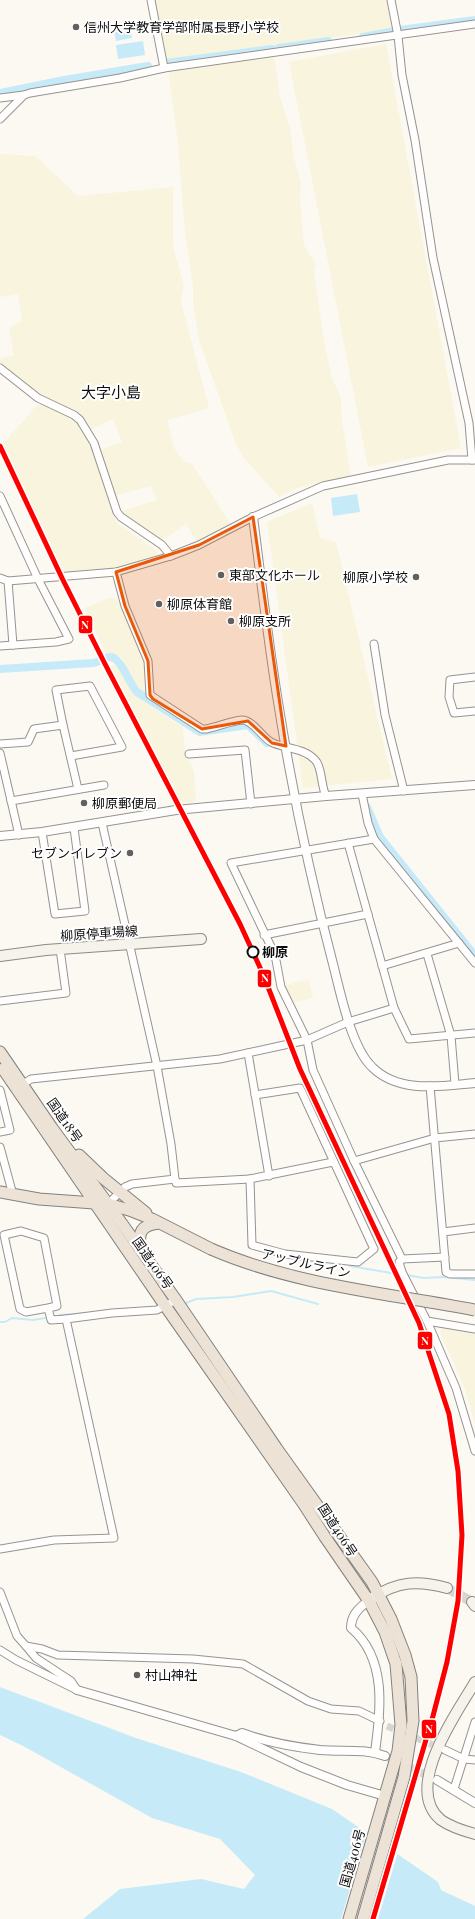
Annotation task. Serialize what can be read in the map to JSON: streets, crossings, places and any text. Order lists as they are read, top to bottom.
{
  "streets": {
    "highway": ["国道18号", "国道406号", "アップルライン"],
    "main road": ["柳原停車場線"]
  },
  "crossings": [
    ["国道18号", "国道406号"],
    ["国道18号", "アップルライン"],
    ["国道406号", "アップルライン"]
  ],
  "districts": ["大字小島"],
  "places": [
    "信州大学教育学部附属長野小学校",
    "東部文化ホール",
    "柳原小学校",
    "柳原体育館",
    "柳原支所",
    "柳原郵便局",
    "セブンイレブン",
    "柳原",
    "村山神社"
  ],
  "lines": ["transit line N"]
}
